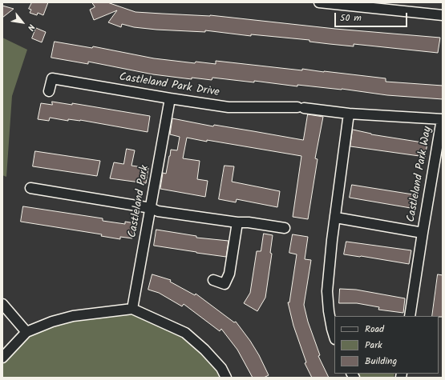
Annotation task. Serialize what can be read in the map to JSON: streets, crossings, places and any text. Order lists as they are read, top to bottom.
{
  "streets": {
    "street": ["Castleland Park Drive", "Castleland Park Way", "Castleland Park"]
  },
  "crossings": [
    ["Castleland Park Drive", "Castleland Park Way"],
    ["Castleland Park Drive", "Castleland Park"]
  ],
  "legend": ["Road", "Park", "Building"],
  "scale_bar": "50 m",
  "north": "bottom right"
}
